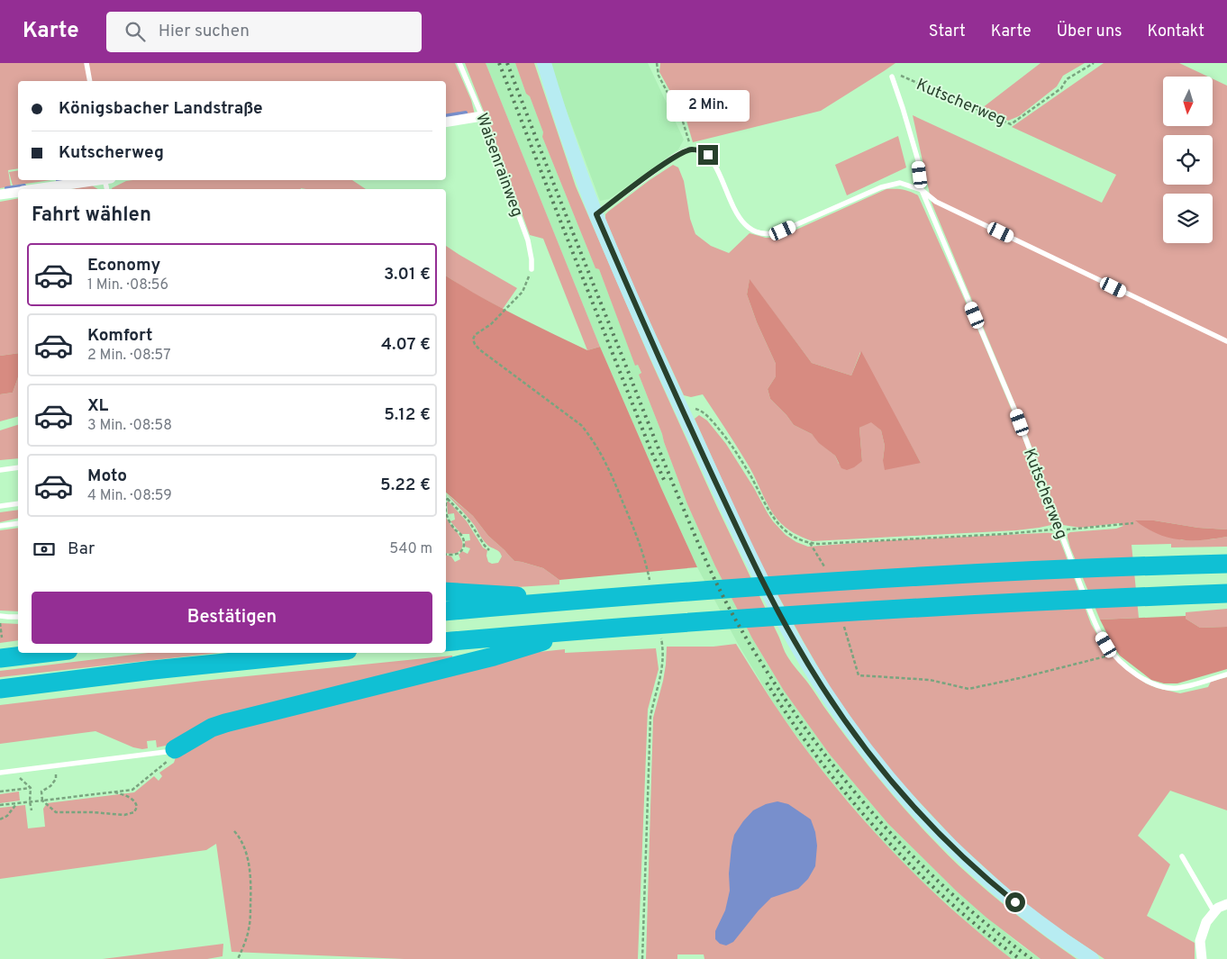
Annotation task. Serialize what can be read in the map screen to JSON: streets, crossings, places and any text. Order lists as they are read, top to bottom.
{
  "streets": {
    "lane": ["Kutscherweg", "Waisenrainweg"]
  },
  "north": "bottom",
  "page": {
    "header": "Karte",
    "search": "Hier suchen",
    "nav": [
      "Start",
      "Karte",
      "Über uns",
      "Kontakt"
    ],
    "banner": ["Königsbacher Landstraße", "Kutscherweg"],
    "bubble": "2 Min.",
    "heading": "Fahrt wählen",
    "list": [
      {
        "name": "Economy",
        "note": "1 Min. · 08:56",
        "value": "3.01 €"
      },
      {
        "name": "Komfort",
        "note": "2 Min. · 08:57",
        "value": "4.07 €"
      },
      {
        "name": "XL",
        "note": "3 Min. · 08:58",
        "value": "5.12 €"
      },
      {
        "name": "Moto",
        "note": "4 Min. · 08:59",
        "value": "5.22 €"
      }
    ],
    "pay": ["Bar", "540 m"],
    "buttons": "Bestätigen"
  }
}
